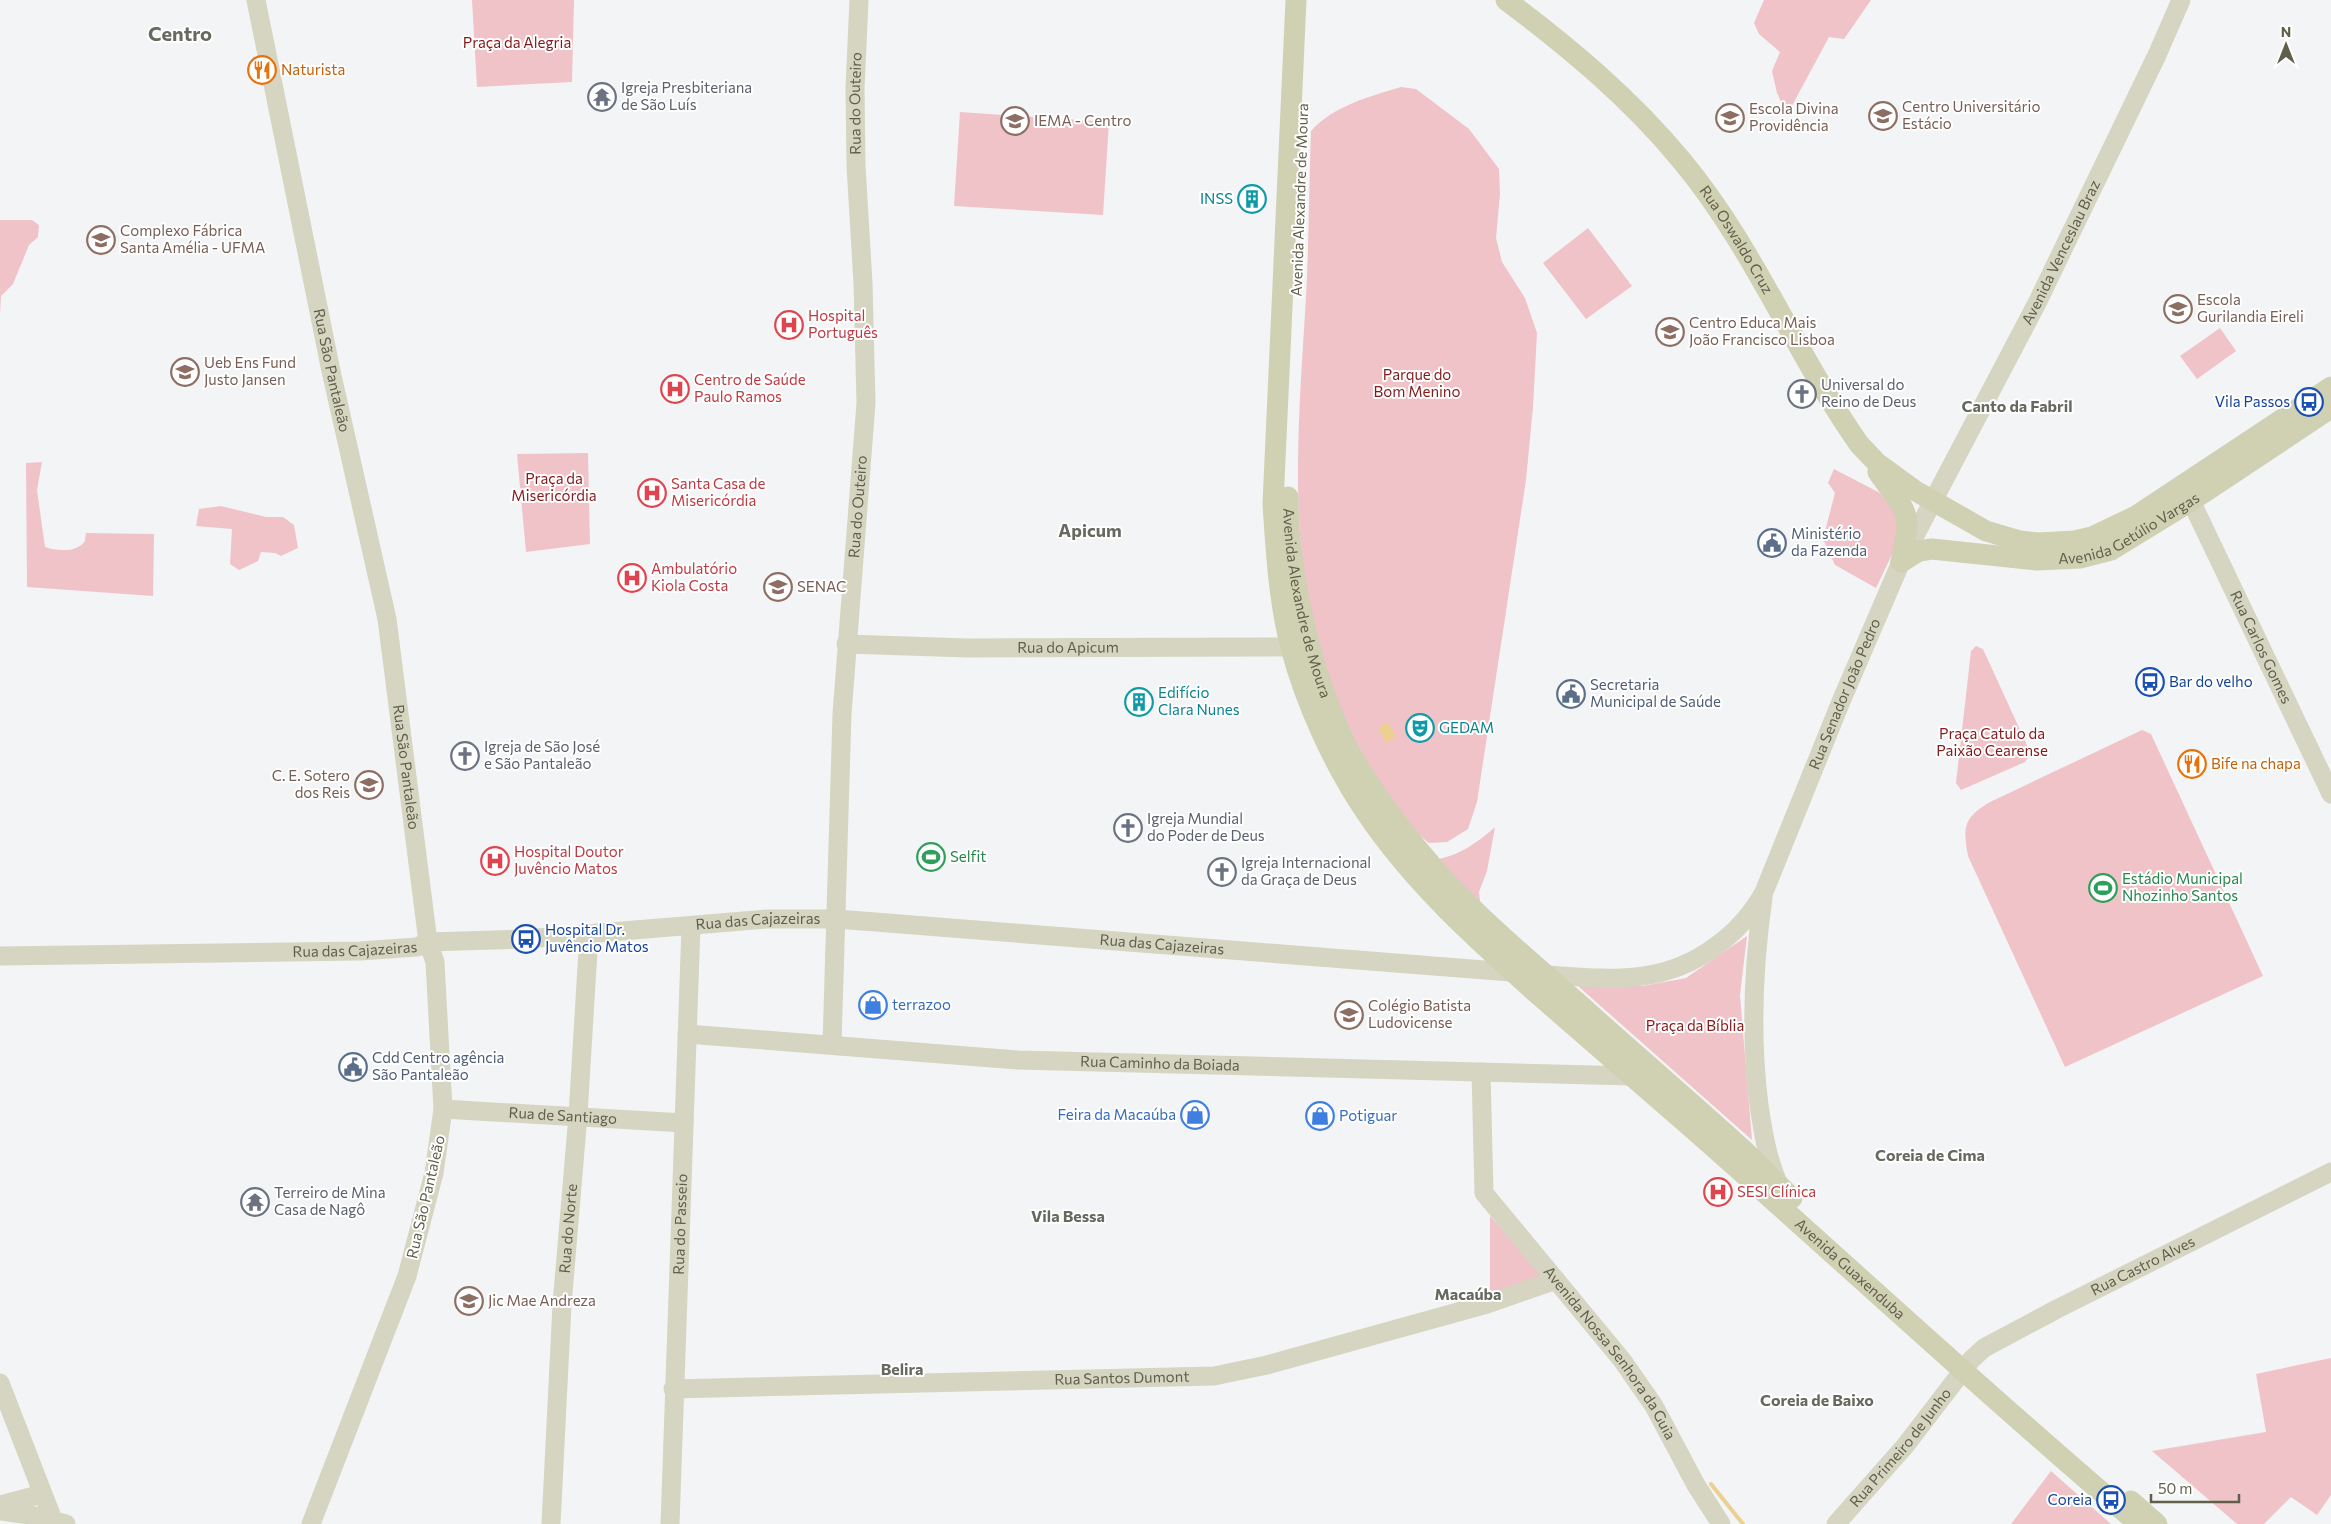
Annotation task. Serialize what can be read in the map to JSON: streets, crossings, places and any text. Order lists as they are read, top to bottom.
{
  "streets": {
    "main road": [
      "Avenida Alexandre de Moura",
      "Rua Oswaldo Cruz",
      "Avenida Getúlio Vargas",
      "Avenida Guaxenduba"
    ],
    "street": [
      "Rua do Outeiro",
      "Avenida Venceslau Braz",
      "Rua São Pantaleão",
      "Rua Carlos Gomes",
      "Rua do Apicum",
      "Rua Senador João Pedro",
      "Rua das Cajazeiras",
      "Rua Caminho da Boiada",
      "Rua de Santiago",
      "Rua do Passeio",
      "Rua do Norte",
      "Rua Castro Alves",
      "Avenida Nossa Senhora da Guia",
      "Rua Santos Dumont",
      "Rua Primeiro de Junho"
    ]
  },
  "crossings": [
    ["Rua do Outeiro", "Rua do Apicum"],
    ["Rua do Outeiro", "Rua das Cajazeiras"],
    ["Rua do Outeiro", "Rua Caminho da Boiada"],
    ["Avenida Alexandre de Moura", "Rua do Apicum"],
    ["Avenida Alexandre de Moura", "Rua Senador João Pedro"],
    ["Avenida Alexandre de Moura", "Rua das Cajazeiras"],
    ["Avenida Alexandre de Moura", "Avenida Guaxenduba"],
    ["Rua Oswaldo Cruz", "Avenida Venceslau Braz"],
    ["Rua Oswaldo Cruz", "Avenida Getúlio Vargas"],
    ["Rua Oswaldo Cruz", "Rua Senador João Pedro"],
    ["Avenida Venceslau Braz", "Avenida Getúlio Vargas"],
    ["Avenida Venceslau Braz", "Rua Senador João Pedro"],
    ["Rua São Pantaleão", "Rua das Cajazeiras"],
    ["Rua São Pantaleão", "Rua de Santiago"],
    ["Avenida Getúlio Vargas", "Rua Carlos Gomes"],
    ["Avenida Getúlio Vargas", "Rua Senador João Pedro"],
    ["Rua Senador João Pedro", "Rua das Cajazeiras"],
    ["Rua Senador João Pedro", "Avenida Guaxenduba"],
    ["Rua das Cajazeiras", "Rua do Passeio"],
    ["Rua das Cajazeiras", "Rua do Norte"],
    ["Rua das Cajazeiras", "Avenida Guaxenduba"],
    ["Rua Caminho da Boiada", "Rua do Passeio"],
    ["Rua Caminho da Boiada", "Avenida Guaxenduba"],
    ["Rua Caminho da Boiada", "Avenida Nossa Senhora da Guia"],
    ["Rua de Santiago", "Rua do Passeio"],
    ["Rua de Santiago", "Rua do Norte"],
    ["Rua do Passeio", "Rua Santos Dumont"],
    ["Rua Castro Alves", "Avenida Guaxenduba"],
    ["Rua Castro Alves", "Rua Primeiro de Junho"],
    ["Avenida Guaxenduba", "Rua Primeiro de Junho"],
    ["Avenida Nossa Senhora da Guia", "Rua Santos Dumont"]
  ],
  "districts": [
    "Centro",
    "Canto da Fabril",
    "Apicum",
    "Coreia de Cima",
    "Vila Bessa",
    "Macaúba",
    "Belira",
    "Coreia de Baixo"
  ],
  "parks": [
    "Praça da Alegria",
    "Parque do Bom Menino",
    "Praça da Misericórdia",
    "Praça Catulo da Paixão Cearense",
    "Praça da Bíblia"
  ],
  "places": {
    "restaurant": ["Naturista", "Bife na chapa"],
    "temple": ["Igreja Presbiteriana de São Luís", "Terreiro de Mina Casa de Nagô"],
    "school or university": [
      "Centro Universitário Estácio",
      "Escola Divina Providência",
      "IEMA - Centro",
      "Complexo Fábrica Santa Amélia - UFMA",
      "Escola Gurilandia Eireli",
      "Centro Educa Mais João Francisco Lisboa",
      "Ueb Ens Fund Justo Jansen",
      "SENAC",
      "C. E. Sotero dos Reis",
      "Colégio Batista Ludovicense",
      "Jic Mae Andreza"
    ],
    "building": ["INSS", "Edifício Clara Nunes"],
    "hospital": [
      "Hospital Português",
      "Centro de Saúde Paulo Ramos",
      "Santa Casa de Misericórdia",
      "Ambulatório Kiola Costa",
      "Hospital Doutor Juvêncio Matos",
      "SESI Clínica"
    ],
    "church": [
      "Universal do Reino de Deus",
      "Igreja de São José e São Pantaleão",
      "Igreja Mundial do Poder de Deus",
      "Igreja Internacional da Graça de Deus"
    ],
    "bus stop": [
      "Vila Passos",
      "Bar do velho",
      "Hospital Dr. Juvêncio Matos",
      "Coreia"
    ],
    "public building": ["Ministério da Fazenda", "Secretaria Municipal de Saúde", "Cdd Centro agência São Pantaleão"],
    "theatre": ["GEDAM"],
    "sports": ["Selfit", "Estádio Municipal Nhozinho Santos"],
    "shop": ["terrazoo", "Feira da Macaúba", "Potiguar"]
  },
  "scale_bar": "50 m",
  "north": "top"
}
